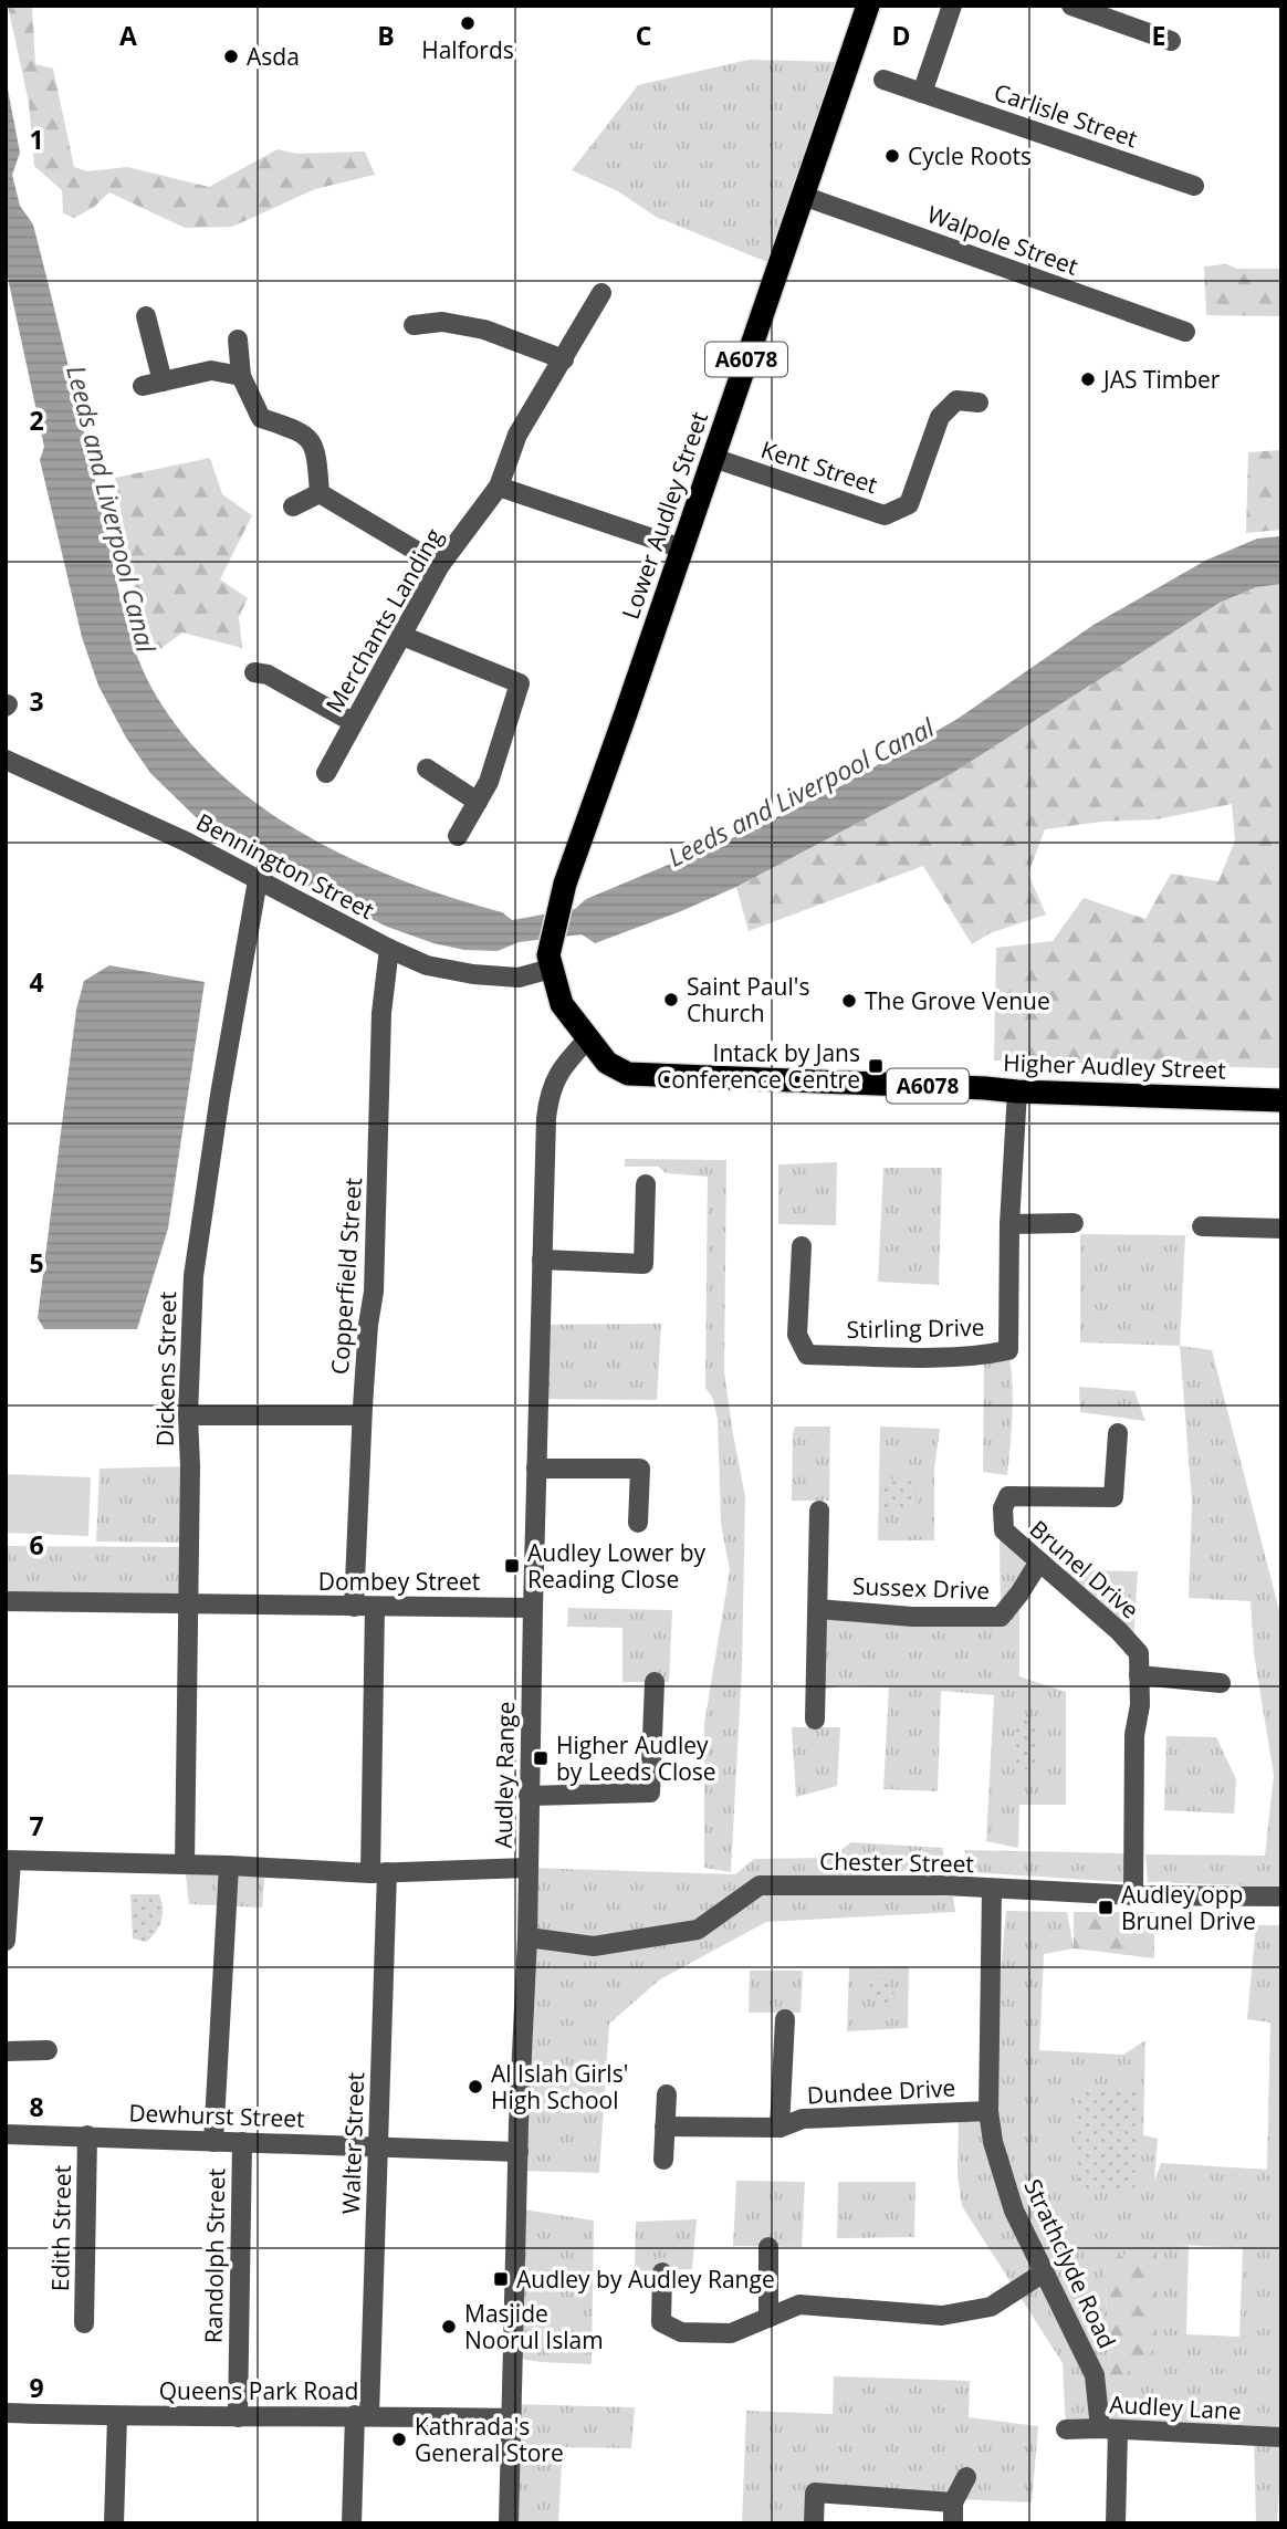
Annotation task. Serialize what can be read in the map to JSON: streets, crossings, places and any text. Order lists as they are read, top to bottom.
{
  "streets": {
    "highway": ["A6078", "Lower Audley Street", "Higher Audley Street"],
    "street": [
      "Carlisle Street",
      "Walpole Street",
      "Kent Street",
      "Merchants Landing",
      "Bennington Street",
      "Copperfield Street",
      "Stirling Drive",
      "Dickens Street",
      "Brunel Drive",
      "Dombey Street",
      "Sussex Drive",
      "Audley Range",
      "Chester Street",
      "Dundee Drive",
      "Dewhurst Street",
      "Walter Street",
      "Edith Street",
      "Randolph Street",
      "Strathclyde Road",
      "Queens Park Road",
      "Audley Lane"
    ]
  },
  "crossings": [
    ["Walpole Street", "Lower Audley Street"],
    ["A6078", "Lower Audley Street"],
    ["A6078", "Bennington Street"],
    ["A6078", "Higher Audley Street"],
    ["A6078", "Audley Range"],
    ["Kent Street", "Lower Audley Street"],
    ["Lower Audley Street", "Bennington Street"],
    ["Bennington Street", "Copperfield Street"],
    ["Bennington Street", "Dickens Street"],
    ["Higher Audley Street", "Stirling Drive"],
    ["Higher Audley Street", "Audley Range"],
    ["Copperfield Street", "Dombey Street"],
    ["Dickens Street", "Dombey Street"],
    ["Brunel Drive", "Sussex Drive"],
    ["Brunel Drive", "Chester Street"],
    ["Dombey Street", "Audley Range"],
    ["Dombey Street", "Walter Street"],
    ["Audley Range", "Chester Street"],
    ["Audley Range", "Dewhurst Street"],
    ["Audley Range", "Queens Park Road"],
    ["Chester Street", "Strathclyde Road"],
    ["Dundee Drive", "Strathclyde Road"],
    ["Dewhurst Street", "Walter Street"],
    ["Dewhurst Street", "Edith Street"],
    ["Dewhurst Street", "Randolph Street"],
    ["Walter Street", "Queens Park Road"],
    ["Randolph Street", "Queens Park Road"],
    ["Strathclyde Road", "Audley Lane"]
  ],
  "water": ["Leeds and Liverpool Canal"],
  "places": {
    "other": [
      "Halfords",
      "Asda",
      "Cycle Roots",
      "JAS Timber",
      "Saint Paul's Church",
      "The Grove Venue",
      "Al Islah Girls' High School",
      "Masjide Noorul Islam",
      "Kathrada's General Store"
    ],
    "transit": [
      "Intack by Jans Conference Centre",
      "Audley Lower by Reading Close",
      "Higher Audley by Leeds Close",
      "Audley opp Brunel Drive",
      "Audley by Audley Range"
    ]
  },
  "grid": {
    "columns": [
      "A",
      "B",
      "C",
      "D",
      "E"
    ],
    "rows": [
      "1",
      "2",
      "3",
      "4",
      "5",
      "6",
      "7",
      "8",
      "9"
    ]
  }
}
